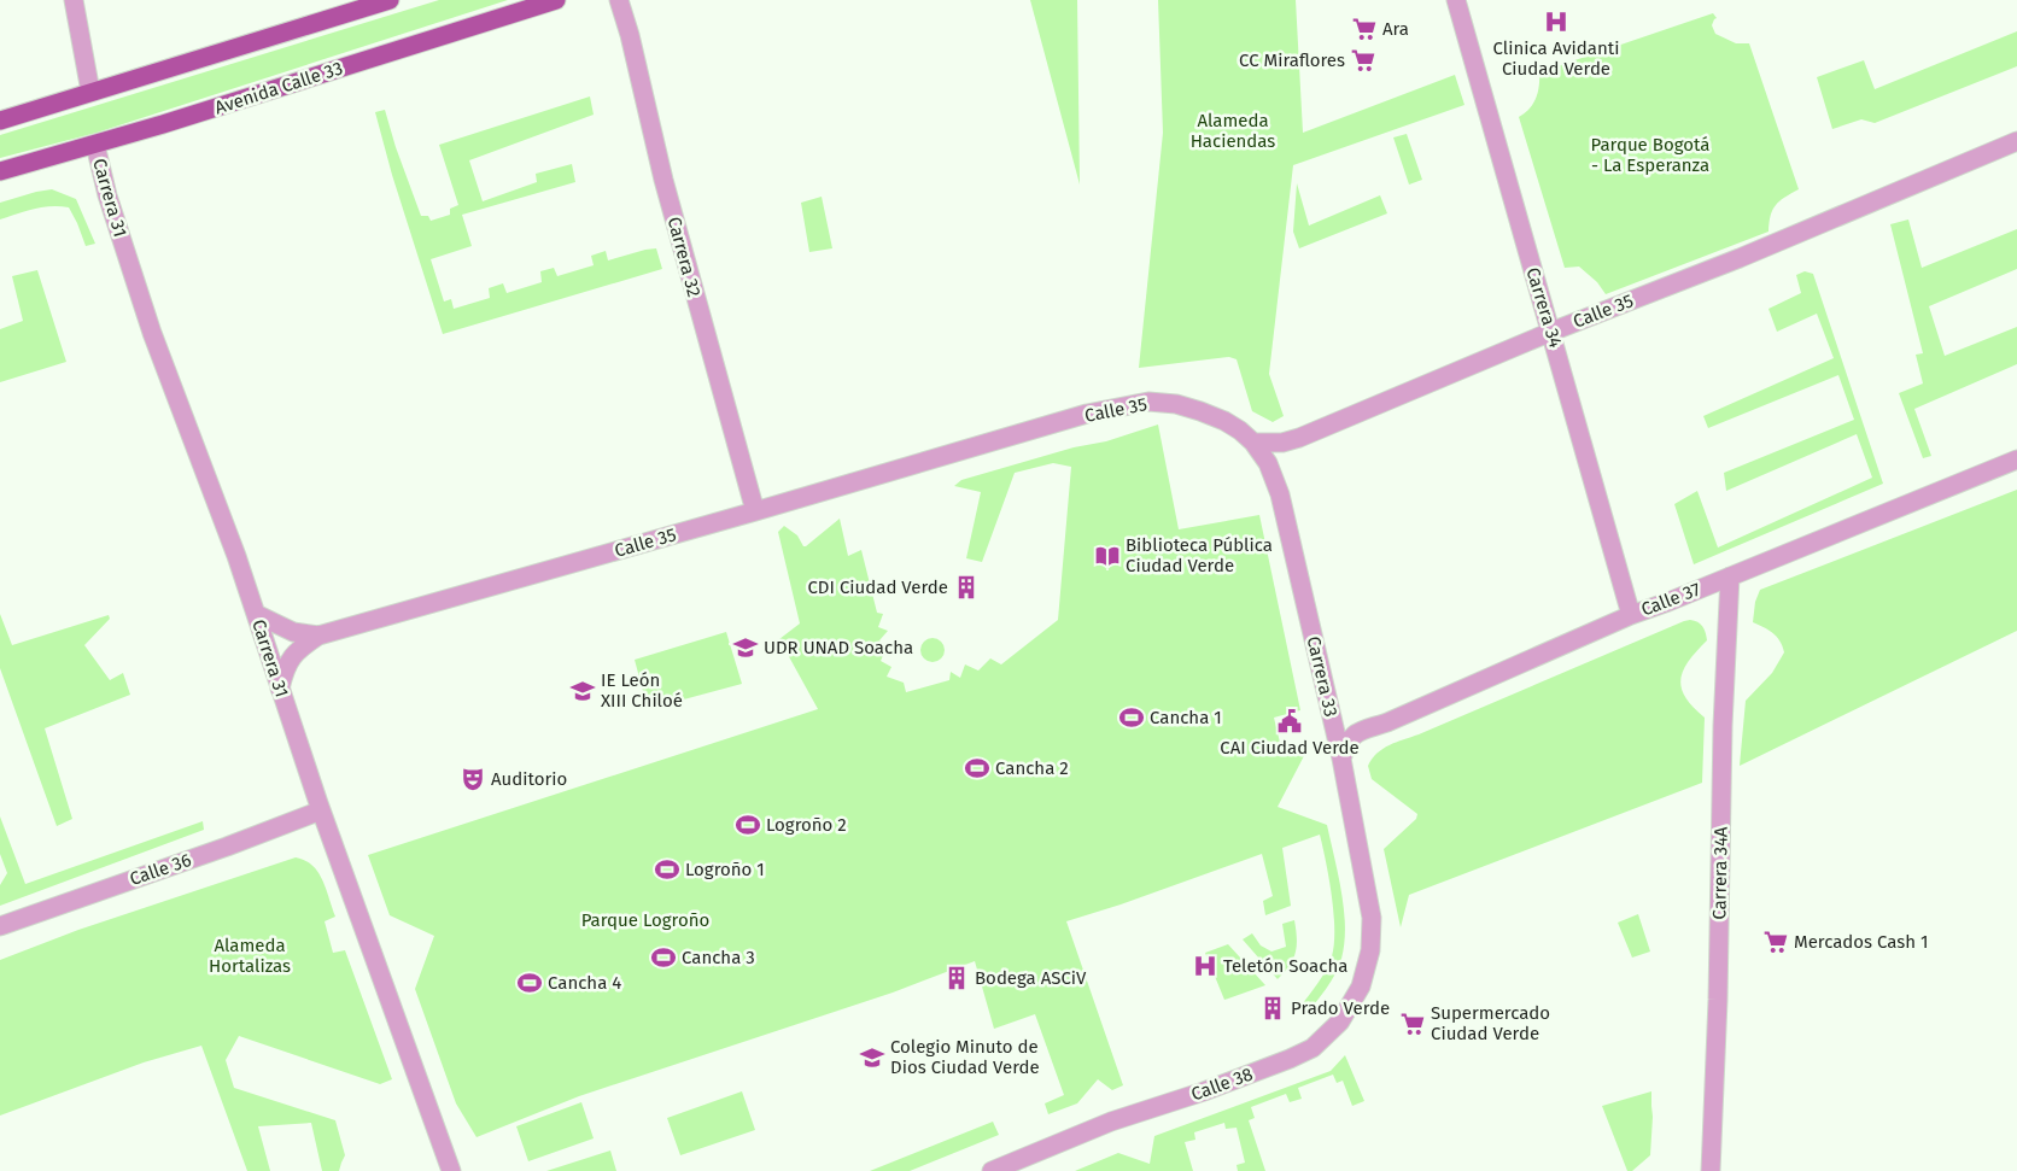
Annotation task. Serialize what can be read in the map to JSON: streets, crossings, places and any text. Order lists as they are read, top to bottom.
{
  "streets": {
    "main road": ["Avenida Calle 33"],
    "street": [
      "Carrera 31",
      "Carrera 32",
      "Carrera 34",
      "Calle 35",
      "Calle 37",
      "Carrera 33",
      "Calle 36",
      "Carrera 34A",
      "Calle 38"
    ]
  },
  "crossings": [
    ["Avenida Calle 33", "Carrera 31"],
    ["Carrera 31", "Calle 35"],
    ["Carrera 31", "Calle 36"],
    ["Carrera 32", "Calle 35"],
    ["Carrera 34", "Calle 35"],
    ["Carrera 34", "Calle 37"],
    ["Calle 35", "Carrera 33"],
    ["Calle 37", "Carrera 33"],
    ["Calle 37", "Carrera 34A"],
    ["Carrera 33", "Calle 38"]
  ],
  "parks": [
    "Alameda Haciendas",
    "Parque Bogotá - La Esperanza",
    "Parque Logroño",
    "Alameda Hortalizas"
  ],
  "places": {
    "hospital": ["Clinica Avidanti Ciudad Verde", "Teletón Soacha"],
    "supermarket": [
      "Ara",
      "CC Miraflores",
      "Mercados Cash 1",
      "Supermercado Ciudad Verde"
    ],
    "library": ["Biblioteca Pública Ciudad Verde"],
    "building": ["CDI Ciudad Verde", "Bodega ASCiV", "Prado Verde"],
    "school or university": ["UDR UNAD Soacha", "IE León XIII Chiloé", "Colegio Minuto de Dios Ciudad Verde"],
    "sports": [
      "Cancha 1",
      "Cancha 2",
      "Logroño 2",
      "Logroño 1",
      "Cancha 3",
      "Cancha 4"
    ],
    "public building": ["CAI Ciudad Verde"],
    "theatre": ["Auditorio"]
  }
}
